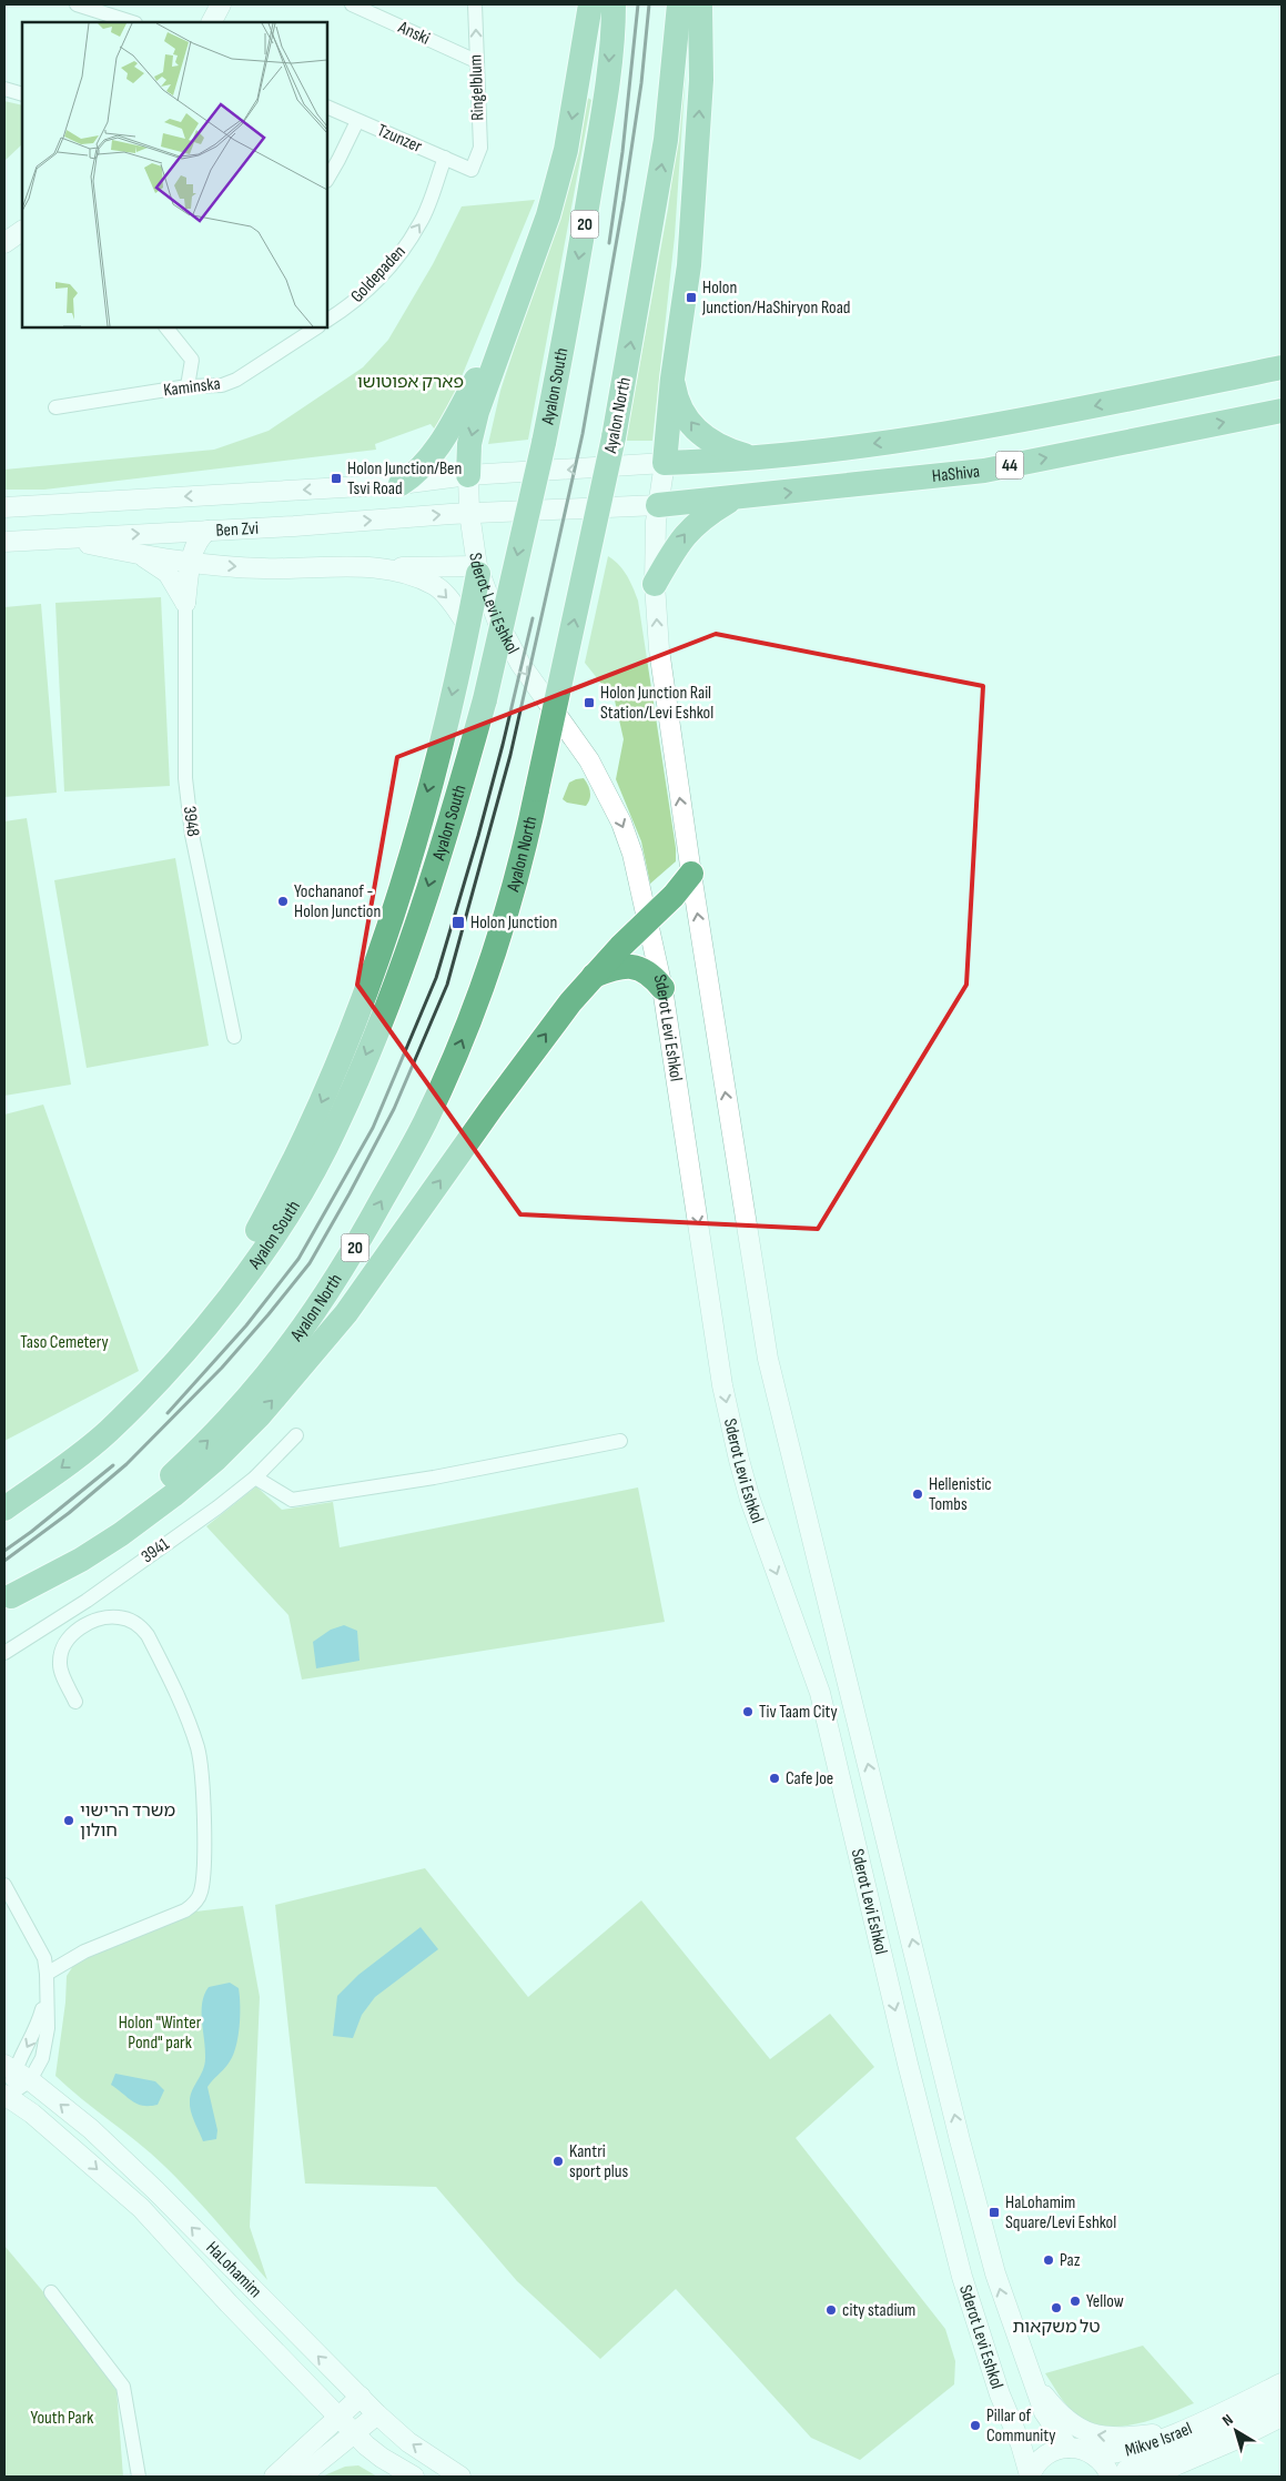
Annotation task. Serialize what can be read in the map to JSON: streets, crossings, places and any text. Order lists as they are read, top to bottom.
{
  "streets": {
    "highway": [
      "20",
      "Ayalon South",
      "Ayalon North",
      "44",
      "HaShiva"
    ],
    "main road": [
      "Ben Zvi",
      "Sderot Levi Eshkol",
      "HaLohamim",
      "Mikve Israel"
    ],
    "street": [
      "Anski",
      "Ringelblum",
      "Tzunzer",
      "Goldepaden",
      "Kaminska",
      "3948",
      "3941"
    ]
  },
  "crossings": [
    ["Anski", "Ringelblum"],
    ["Ringelblum", "Tzunzer"],
    ["Tzunzer", "Goldepaden"],
    ["44", "HaShiva"],
    ["44", "Ben Zvi"],
    ["44", "Sderot Levi Eshkol"],
    ["HaShiva", "Sderot Levi Eshkol"],
    ["Ben Zvi", "Sderot Levi Eshkol"],
    ["Sderot Levi Eshkol", "Mikve Israel"]
  ],
  "one_way": ["Goldepaden"],
  "parks": [
    "פארק אפוטושו",
    "Taso Cemetery",
    "Holon \"Winter Pond\" park",
    "Youth Park"
  ],
  "places": {
    "transit": [
      "Holon Junction/HaShiryon Road",
      "Holon Junction/Ben Tsvi Road",
      "Holon Junction Rail Station/Levi Eshkol",
      "Holon Junction",
      "HaLohamim Square/Levi Eshkol"
    ],
    "other": [
      "Yochananof - Holon Junction",
      "Hellenistic Tombs",
      "Tiv Taam City",
      "Cafe Joe",
      "משרד הרישוי חולון",
      "Kantri sport plus",
      "Paz",
      "Yellow",
      "טל משקאות",
      "city stadium",
      "Pillar of Community"
    ]
  },
  "north": "top left"
}
